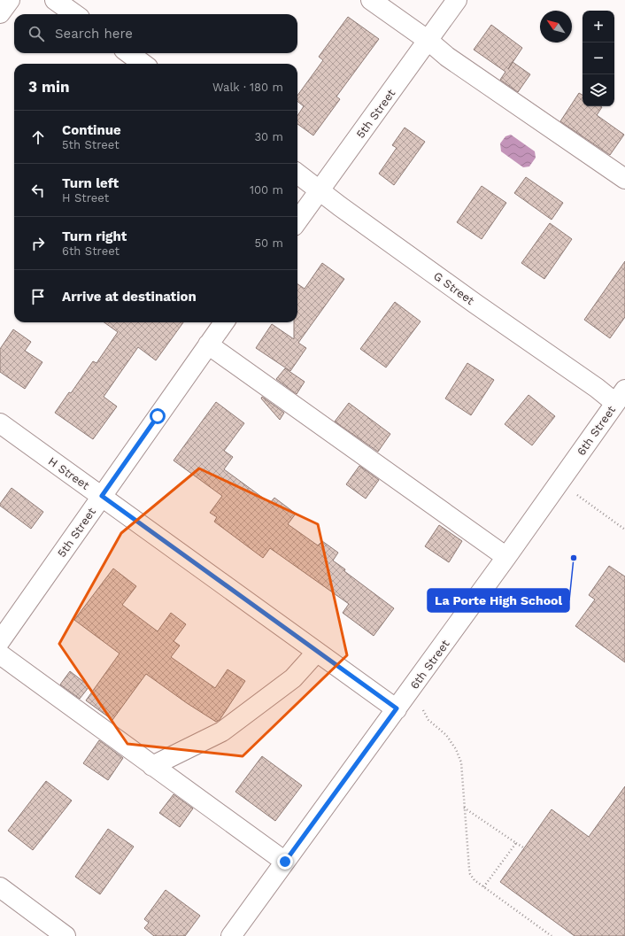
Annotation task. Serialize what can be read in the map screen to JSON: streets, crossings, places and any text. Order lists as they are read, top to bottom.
{
  "streets": {
    "street": [
      "5th Street",
      "G Street",
      "6th Street",
      "H Street"
    ]
  },
  "crossings": [
    ["5th Street", "G Street"],
    ["5th Street", "H Street"],
    ["G Street", "6th Street"],
    ["6th Street", "H Street"]
  ],
  "places": ["La Porte High School"],
  "north": "top left",
  "page": {
    "map_buttons": ["+", "−"],
    "search": "Search here",
    "heading": ["3 min", "Walk · 180 m"],
    "list": [
      ["Continue", "5th Street", "30 m"],
      ["Turn left", "H Street", "100 m"],
      ["Turn right", "6th Street", "50 m"],
      "Arrive at destination"
    ]
  }
}
